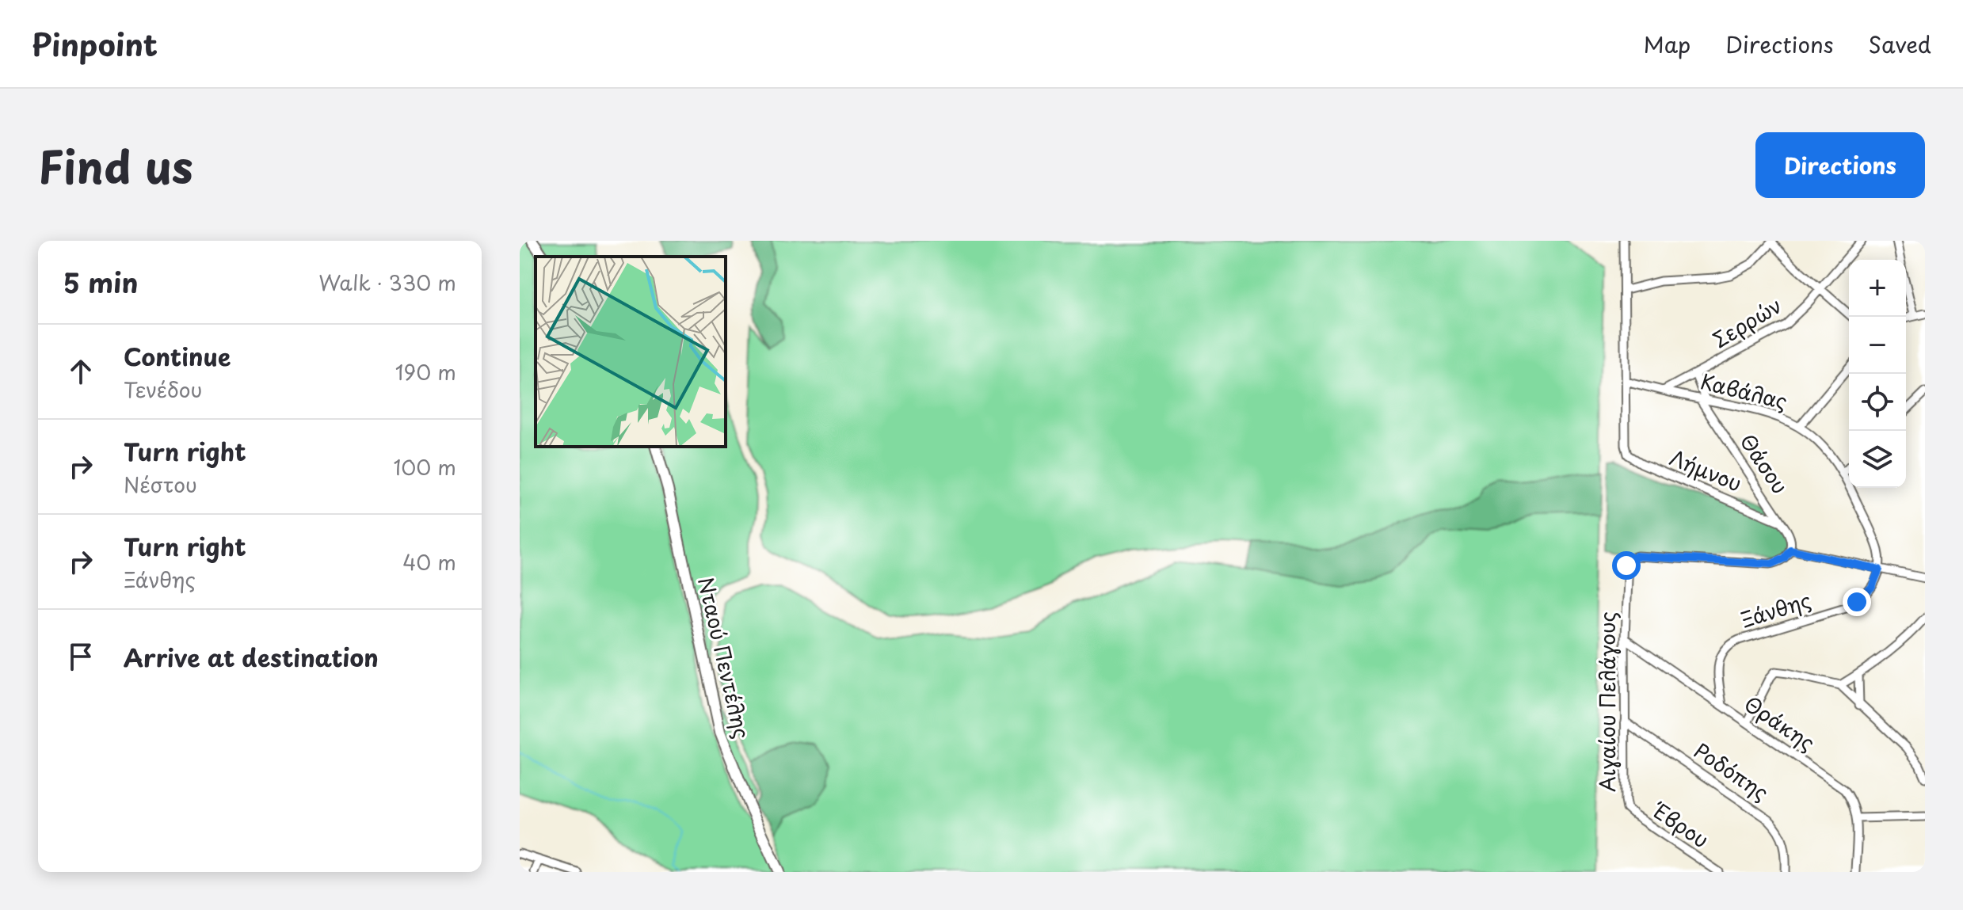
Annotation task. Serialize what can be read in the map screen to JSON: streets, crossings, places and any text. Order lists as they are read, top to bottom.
{
  "streets": {
    "street": [
      "Σερρών",
      "Καβάλας",
      "Θάσου",
      "Λήμνου",
      "Ξάνθης",
      "Νταού Πεντέλης",
      "Αιγαίου Πελάγους",
      "Θράκης",
      "Ροδόπης",
      "Έβρου"
    ]
  },
  "crossings": [
    ["Σερρών", "Καβάλας"],
    ["Σερρών", "Θάσου"],
    ["Καβάλας", "Θάσου"],
    ["Καβάλας", "Λήμνου"],
    ["Καβάλας", "Ξάνθης"],
    ["Θάσου", "Λήμνου"],
    ["Θάσου", "Αιγαίου Πελάγους"],
    ["Ξάνθης", "Θράκης"],
    ["Αιγαίου Πελάγους", "Θράκης"],
    ["Αιγαίου Πελάγους", "Ροδόπης"],
    ["Αιγαίου Πελάγους", "Έβρου"]
  ],
  "page": {
    "header": "Pinpoint",
    "nav": ["Map", "Directions", "Saved"],
    "title": "Find us",
    "buttons": "Directions",
    "heading": ["5 min", "Walk · 330 m"],
    "map_buttons": ["+", "−"],
    "list": [
      ["Continue", "Τενέδου", "190 m"],
      ["Turn right", "Νέστου", "100 m"],
      ["Turn right", "Ξάνθης", "40 m"],
      "Arrive at destination"
    ]
  }
}
